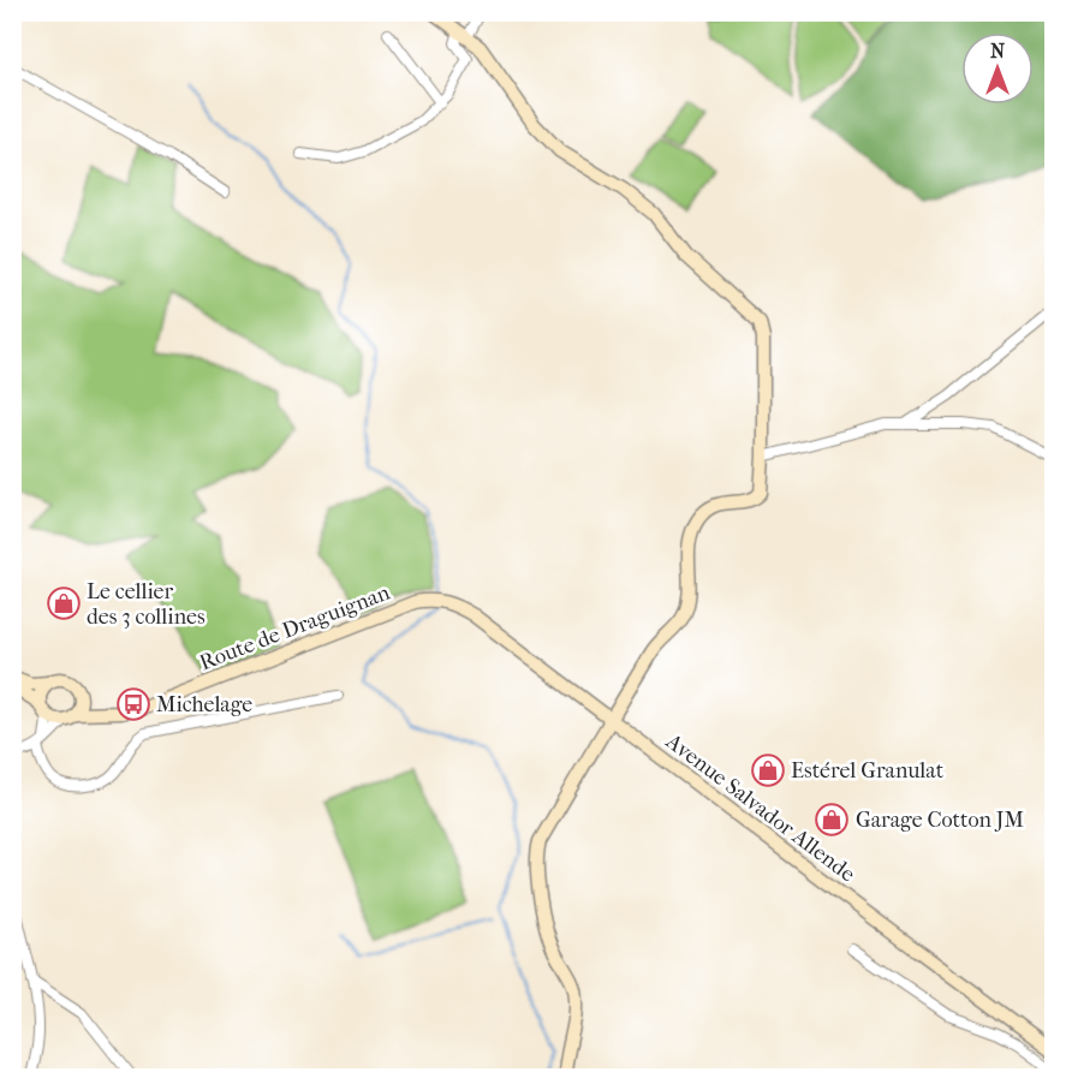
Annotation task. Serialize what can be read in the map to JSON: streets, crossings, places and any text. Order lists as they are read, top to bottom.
{
  "streets": {
    "main road": ["Route de Draguignan", "Avenue Salvador Allende"]
  },
  "crossings": [
    ["Route de Draguignan", "Avenue Salvador Allende"]
  ],
  "places": {
    "shop": ["Le cellier des 3 collines", "Estérel Granulat", "Garage Cotton JM"],
    "bus stop": ["Michelage"]
  },
  "north": "top"
}
